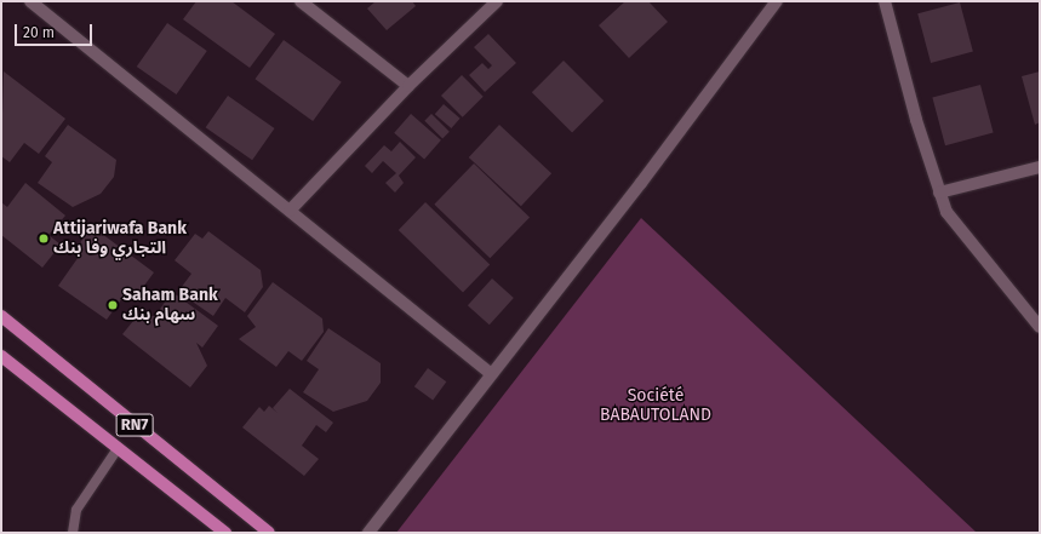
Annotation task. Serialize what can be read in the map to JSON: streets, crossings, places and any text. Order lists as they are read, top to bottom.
{
  "streets": {
    "main road": ["RN7"]
  },
  "parks": ["Société BABAUTOLAND"],
  "places": ["Attijariwafa Bank التجاري وفا بنك", "Saham Bank سهام بنك"],
  "scale_bar": "20 m"
}
